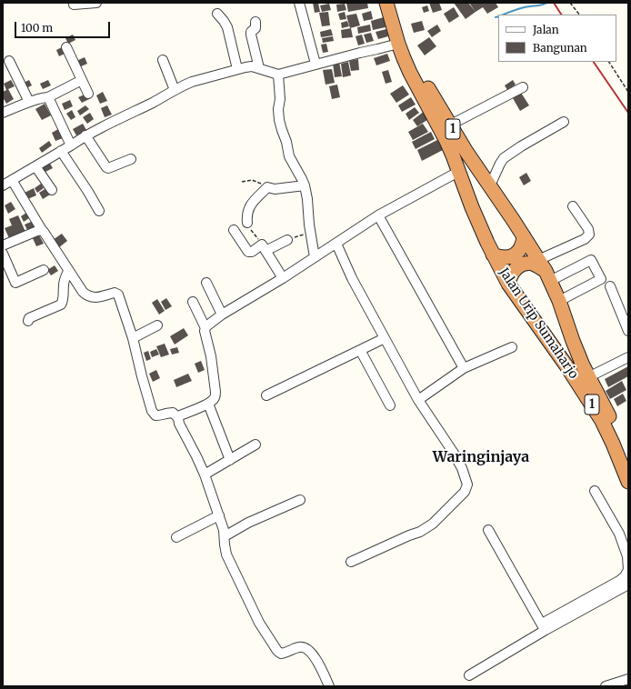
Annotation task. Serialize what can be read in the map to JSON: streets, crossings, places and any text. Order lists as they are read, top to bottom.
{
  "streets": {
    "highway": ["1", "Jalan Urip Sumaharjo"]
  },
  "districts": ["Waringinjaya"],
  "legend": ["Jalan", "Bangunan"],
  "scale_bar": "100 m"
}
